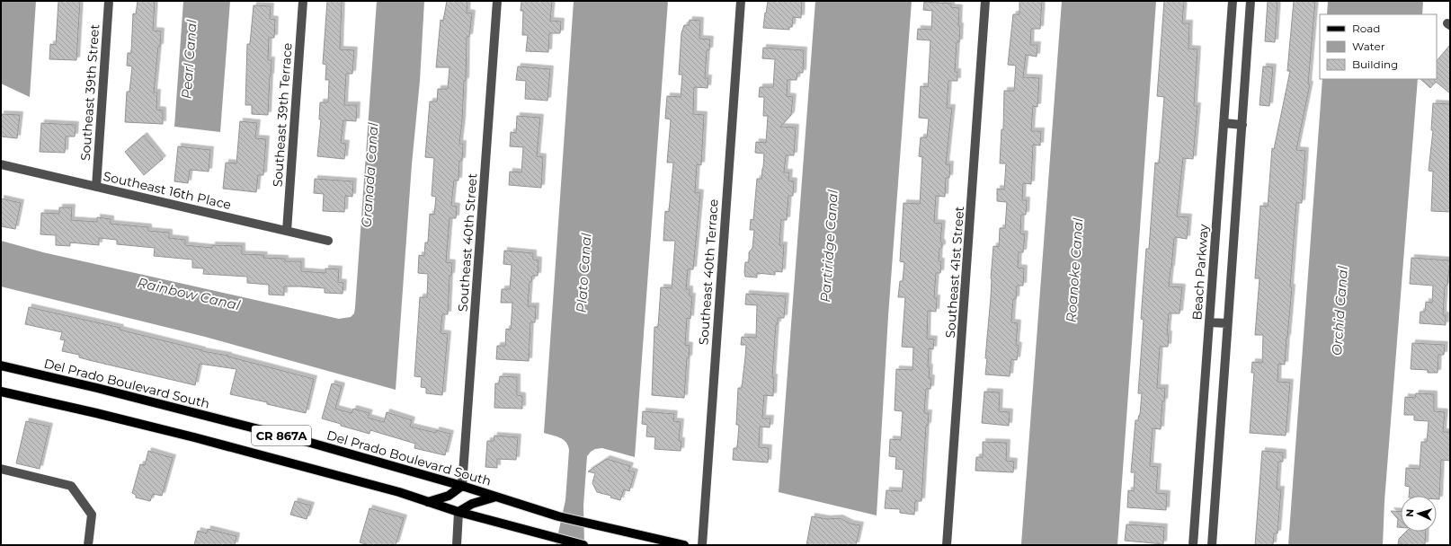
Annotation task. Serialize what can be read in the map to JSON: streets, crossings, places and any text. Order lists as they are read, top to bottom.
{
  "streets": {
    "main road": ["Del Prado Boulevard South", "CR 867A"],
    "street": [
      "Southeast 39th Street",
      "Southeast 39th Terrace",
      "Southeast 16th Place",
      "Southeast 40th Street",
      "Southeast 40th Terrace",
      "Southeast 41st Street",
      "Beach Parkway"
    ]
  },
  "crossings": [
    ["Southeast 39th Street", "Southeast 16th Place"],
    ["Southeast 39th Terrace", "Southeast 16th Place"],
    ["Southeast 40th Street", "Del Prado Boulevard South"]
  ],
  "water": [
    "Pearl Canal",
    "Granada Canal",
    "Partiridge Canal",
    "Roanoke Canal",
    "Plato Canal",
    "Rainbow Canal",
    "Orchid Canal"
  ],
  "legend": ["Road", "Water", "Building"],
  "north": "left"
}
